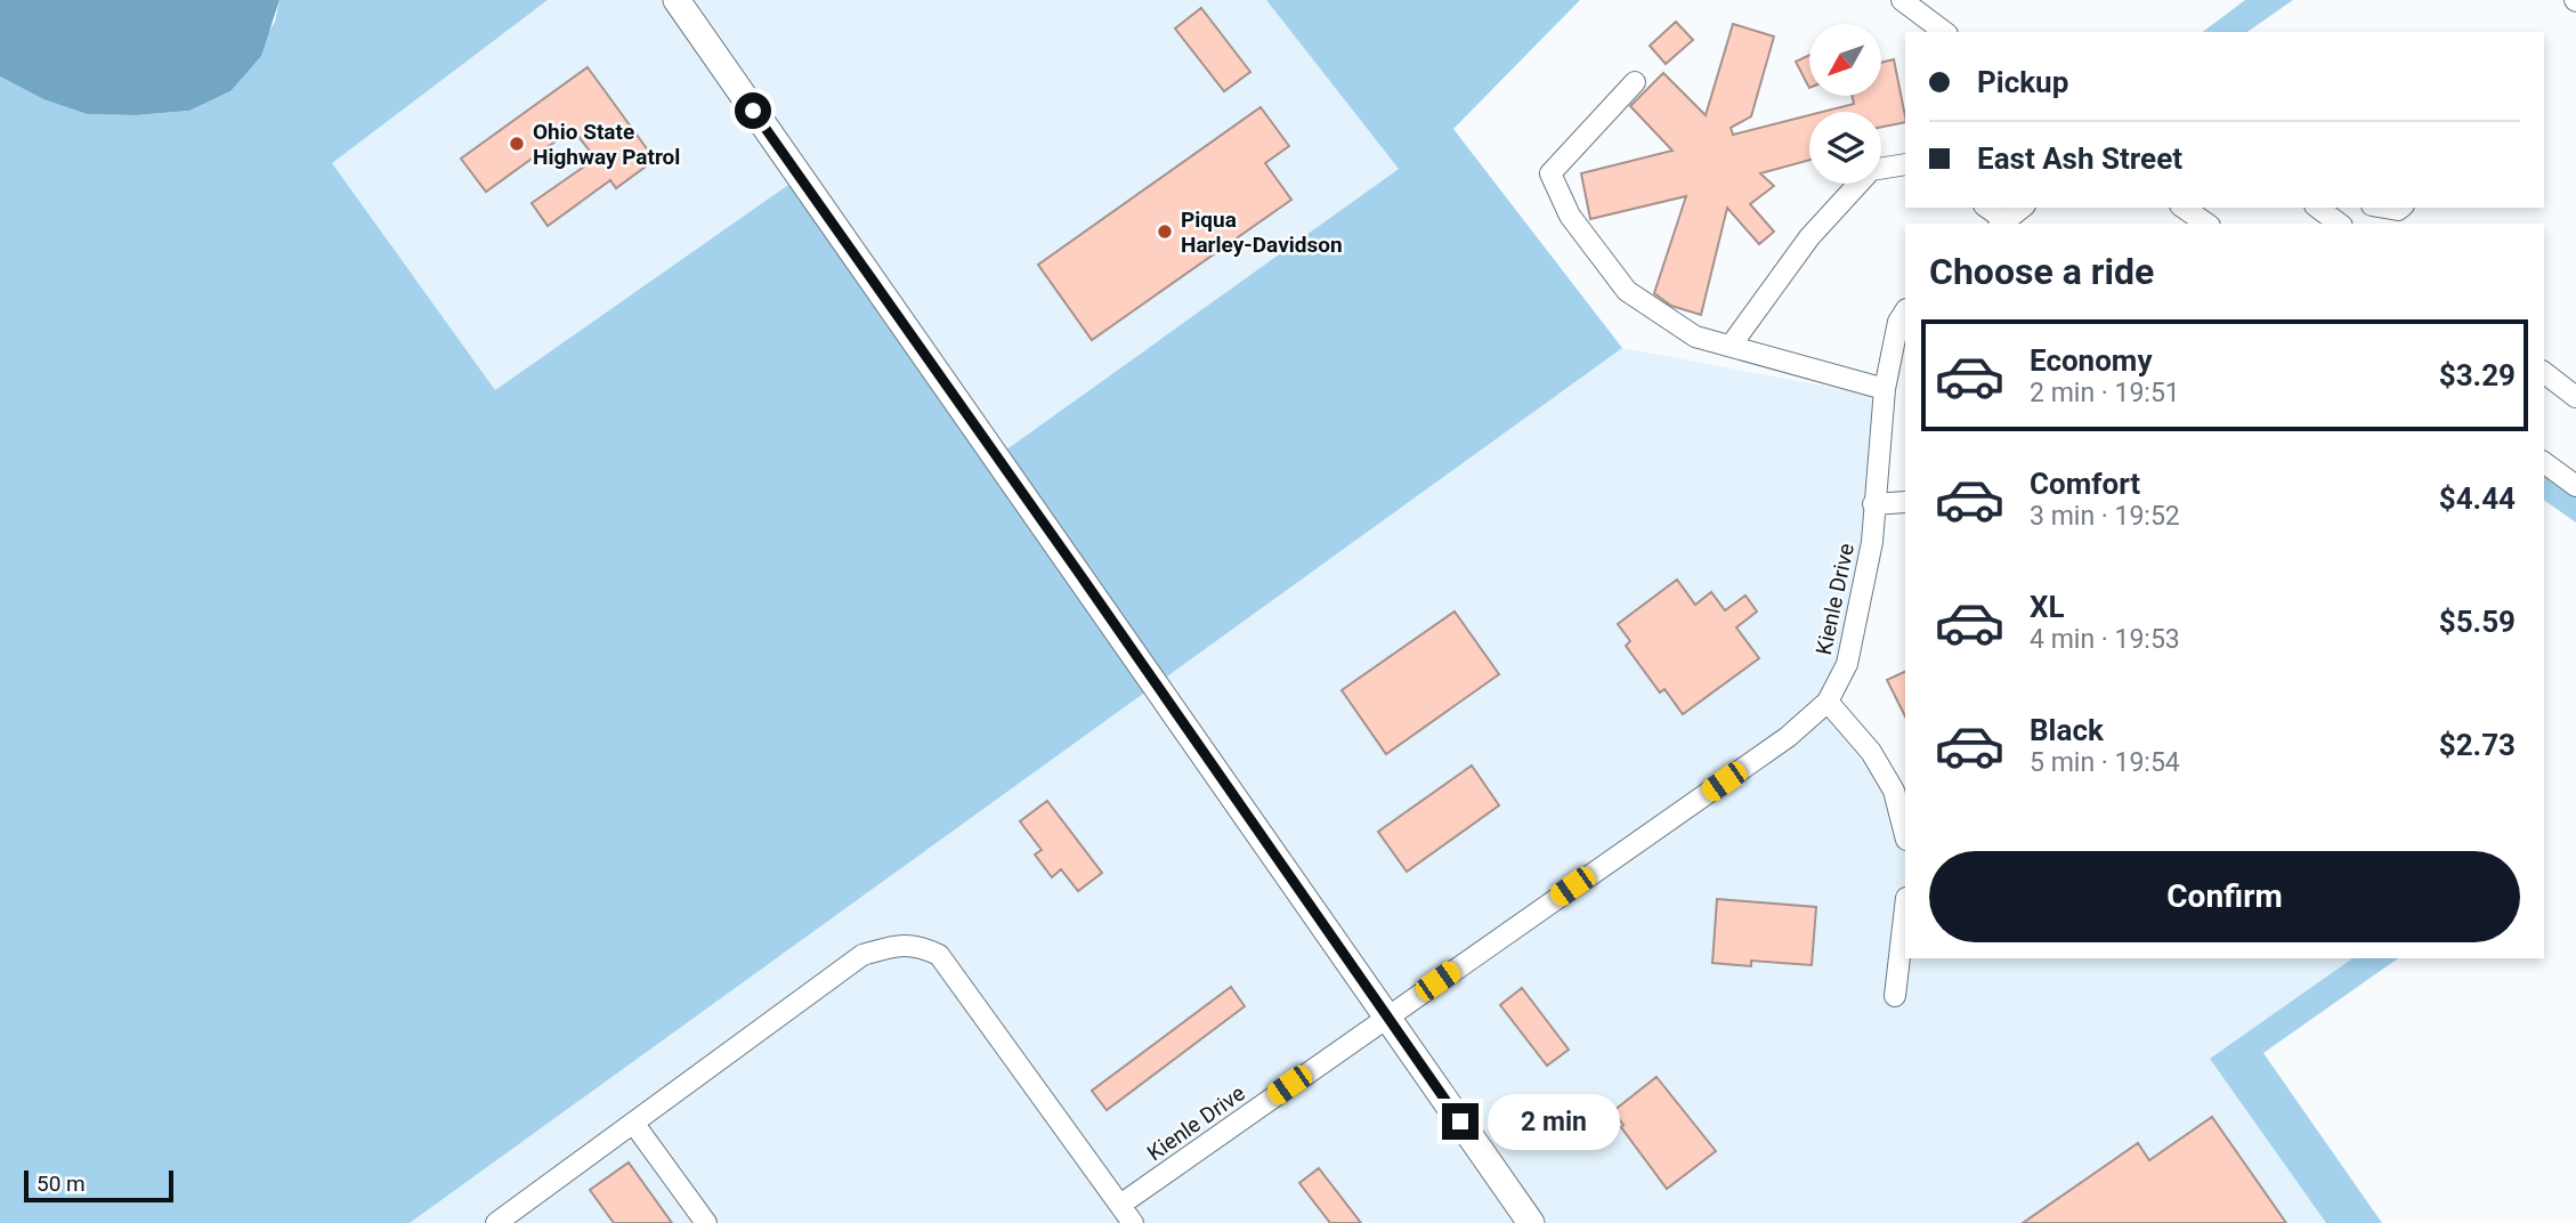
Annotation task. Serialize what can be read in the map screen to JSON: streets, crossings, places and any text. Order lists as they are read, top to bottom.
{
  "streets": {
    "street": ["Kienle Drive"]
  },
  "places": ["Ohio State Highway Patrol", "Piqua Harley-Davidson"],
  "scale_bar": "50 m",
  "north": "bottom left",
  "page": {
    "banner": ["Pickup", "East Ash Street"],
    "heading": "Choose a ride",
    "list": [
      {
        "name": "Economy",
        "note": "2 min · 19:51",
        "value": "$3.29"
      },
      {
        "name": "Comfort",
        "note": "3 min · 19:52",
        "value": "$4.44"
      },
      {
        "name": "XL",
        "note": "4 min · 19:53",
        "value": "$5.59"
      },
      {
        "name": "Black",
        "note": "5 min · 19:54",
        "value": "$2.73"
      }
    ],
    "buttons": "Confirm",
    "bubble": "2 min",
    "scale": "50 m"
  }
}
